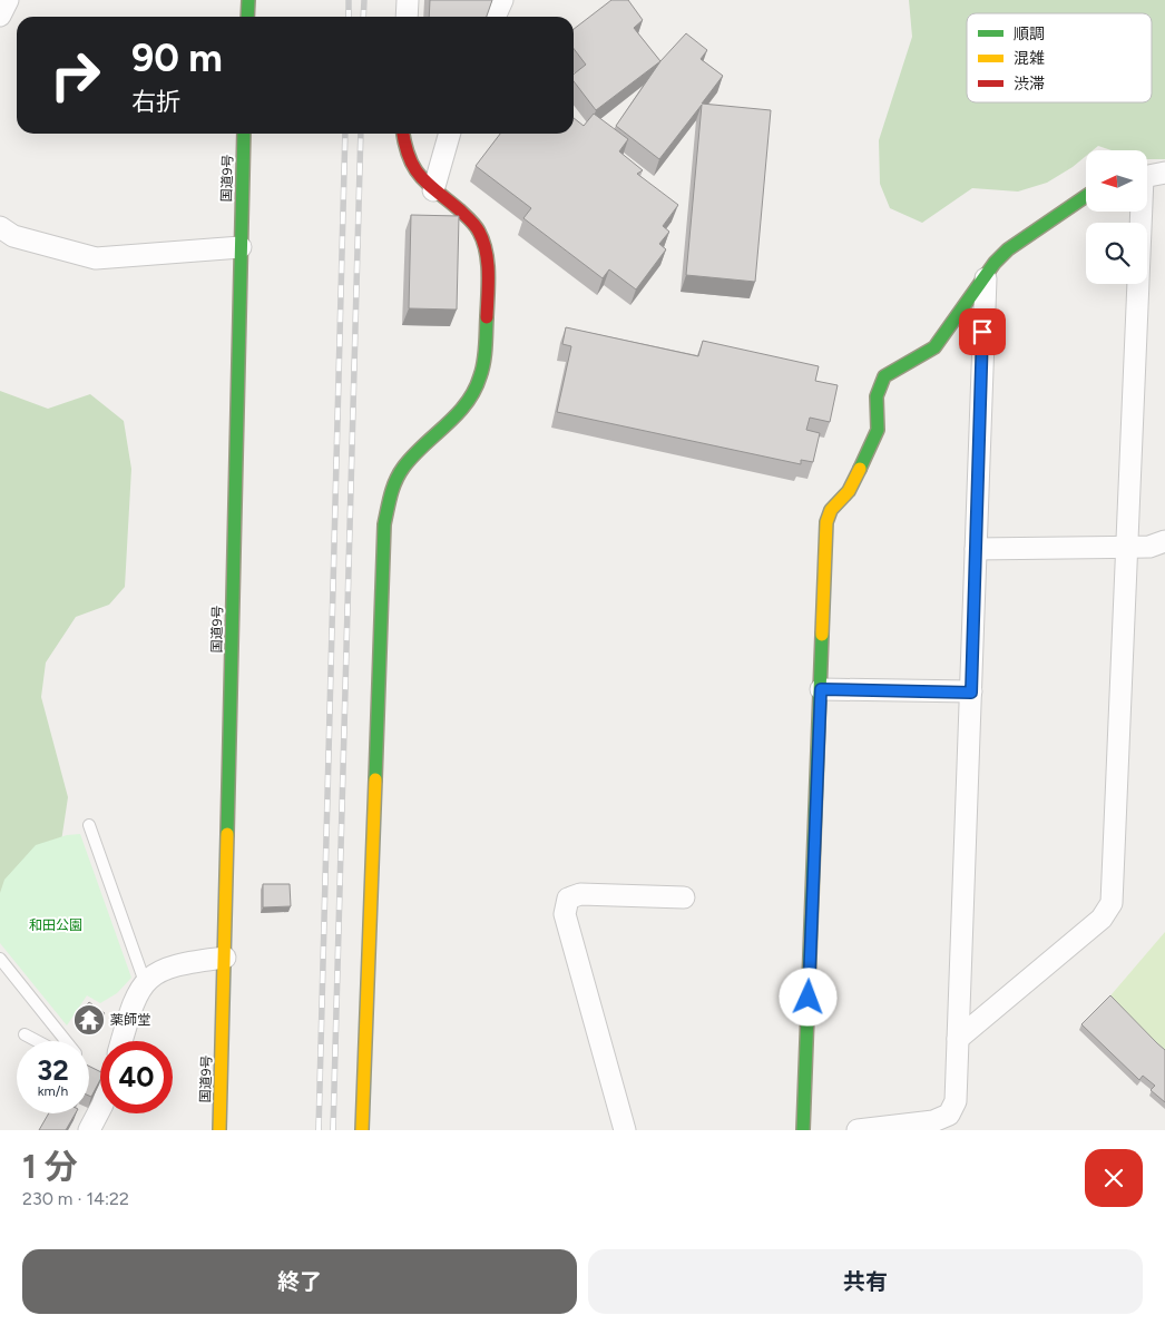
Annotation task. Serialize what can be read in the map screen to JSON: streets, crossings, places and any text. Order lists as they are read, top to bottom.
{
  "streets": {
    "main road": ["国道9号"]
  },
  "parks": ["和田公園"],
  "places": {
    "temple": ["薬師堂"]
  },
  "legend": ["順調", "混雑", "渋滞"],
  "north": "left",
  "page": {
    "turn": ["90 m", "右折"],
    "speed": "32 km/h",
    "limit": "40",
    "heading": ["1 分", "230 m · 14:22"],
    "buttons": ["終了", "共有"]
  }
}
